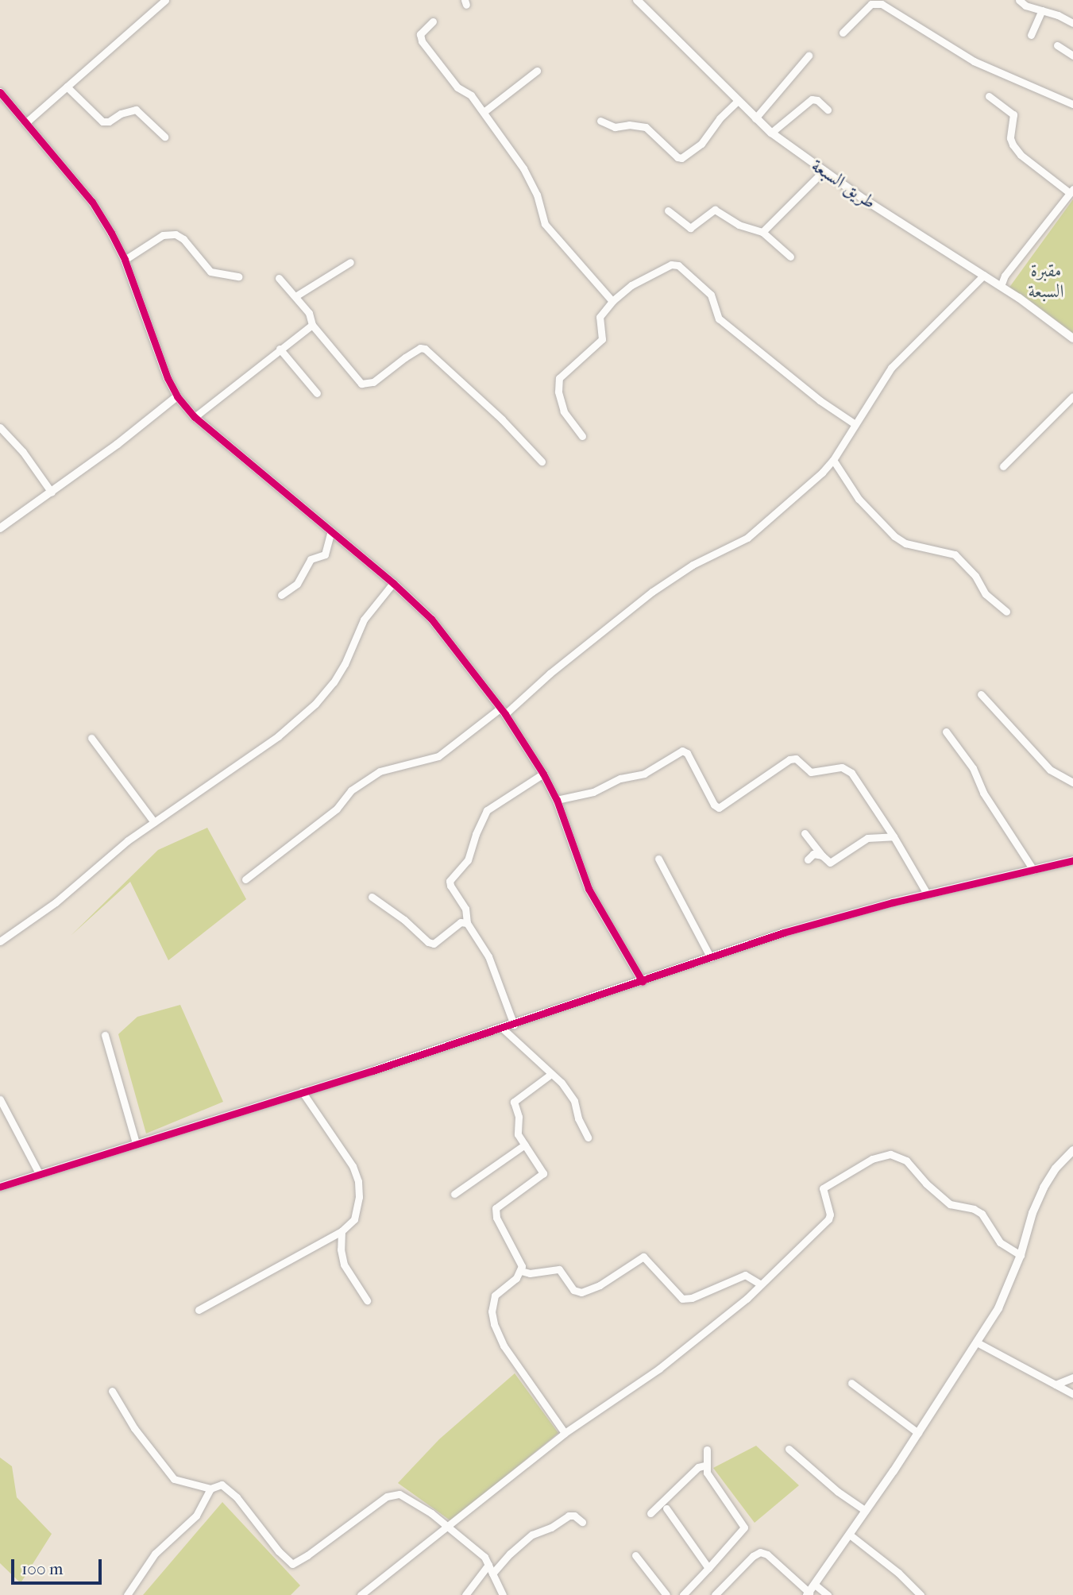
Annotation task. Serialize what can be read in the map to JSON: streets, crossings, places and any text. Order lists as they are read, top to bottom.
{
  "streets": {
    "street": ["طريق السبعة"]
  },
  "parks": ["مقبرة السبعة"],
  "scale_bar": "100 m"
}
